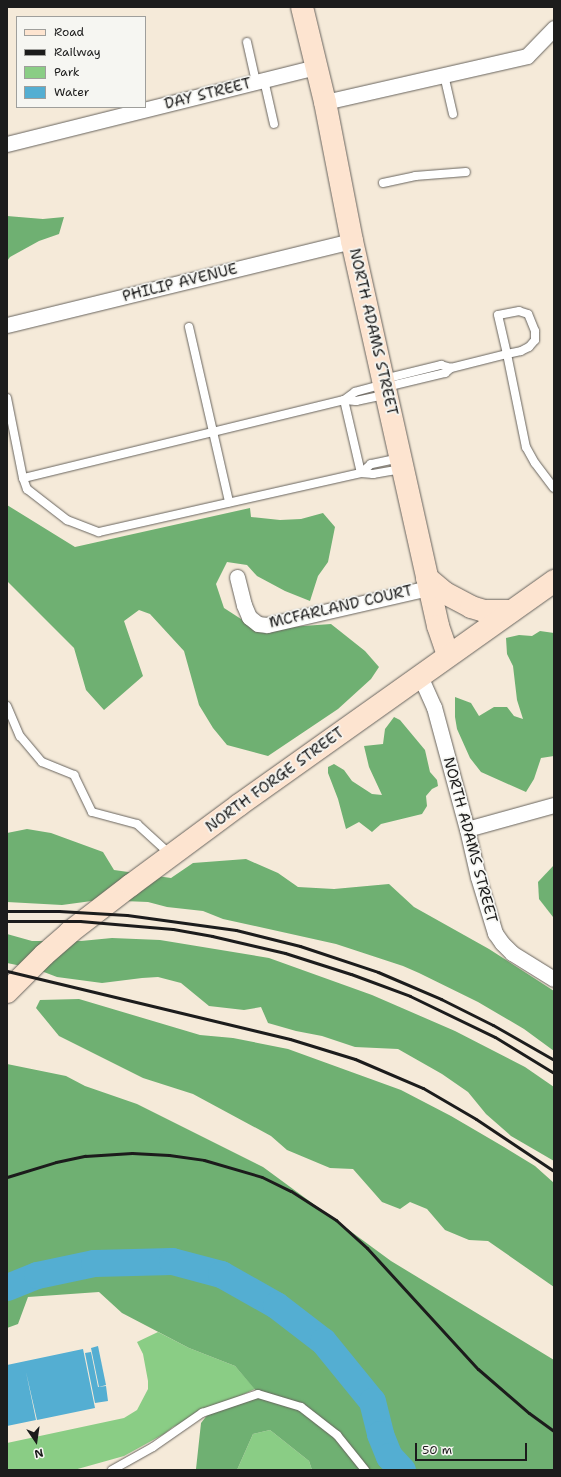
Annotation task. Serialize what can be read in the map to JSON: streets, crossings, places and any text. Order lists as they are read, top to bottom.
{
  "streets": {
    "street": [
      "DAY STREET",
      "PHILIP AVENUE",
      "NORTH ADAMS STREET",
      "MCFARLAND COURT",
      "NORTH FORGE STREET"
    ]
  },
  "crossings": [
    ["DAY STREET", "NORTH ADAMS STREET"],
    ["PHILIP AVENUE", "NORTH ADAMS STREET"],
    ["NORTH ADAMS STREET", "MCFARLAND COURT"],
    ["NORTH ADAMS STREET", "NORTH FORGE STREET"]
  ],
  "legend": [
    "Road",
    "Railway",
    "Park",
    "Water"
  ],
  "scale_bar": "50 m",
  "north": "bottom"
}
